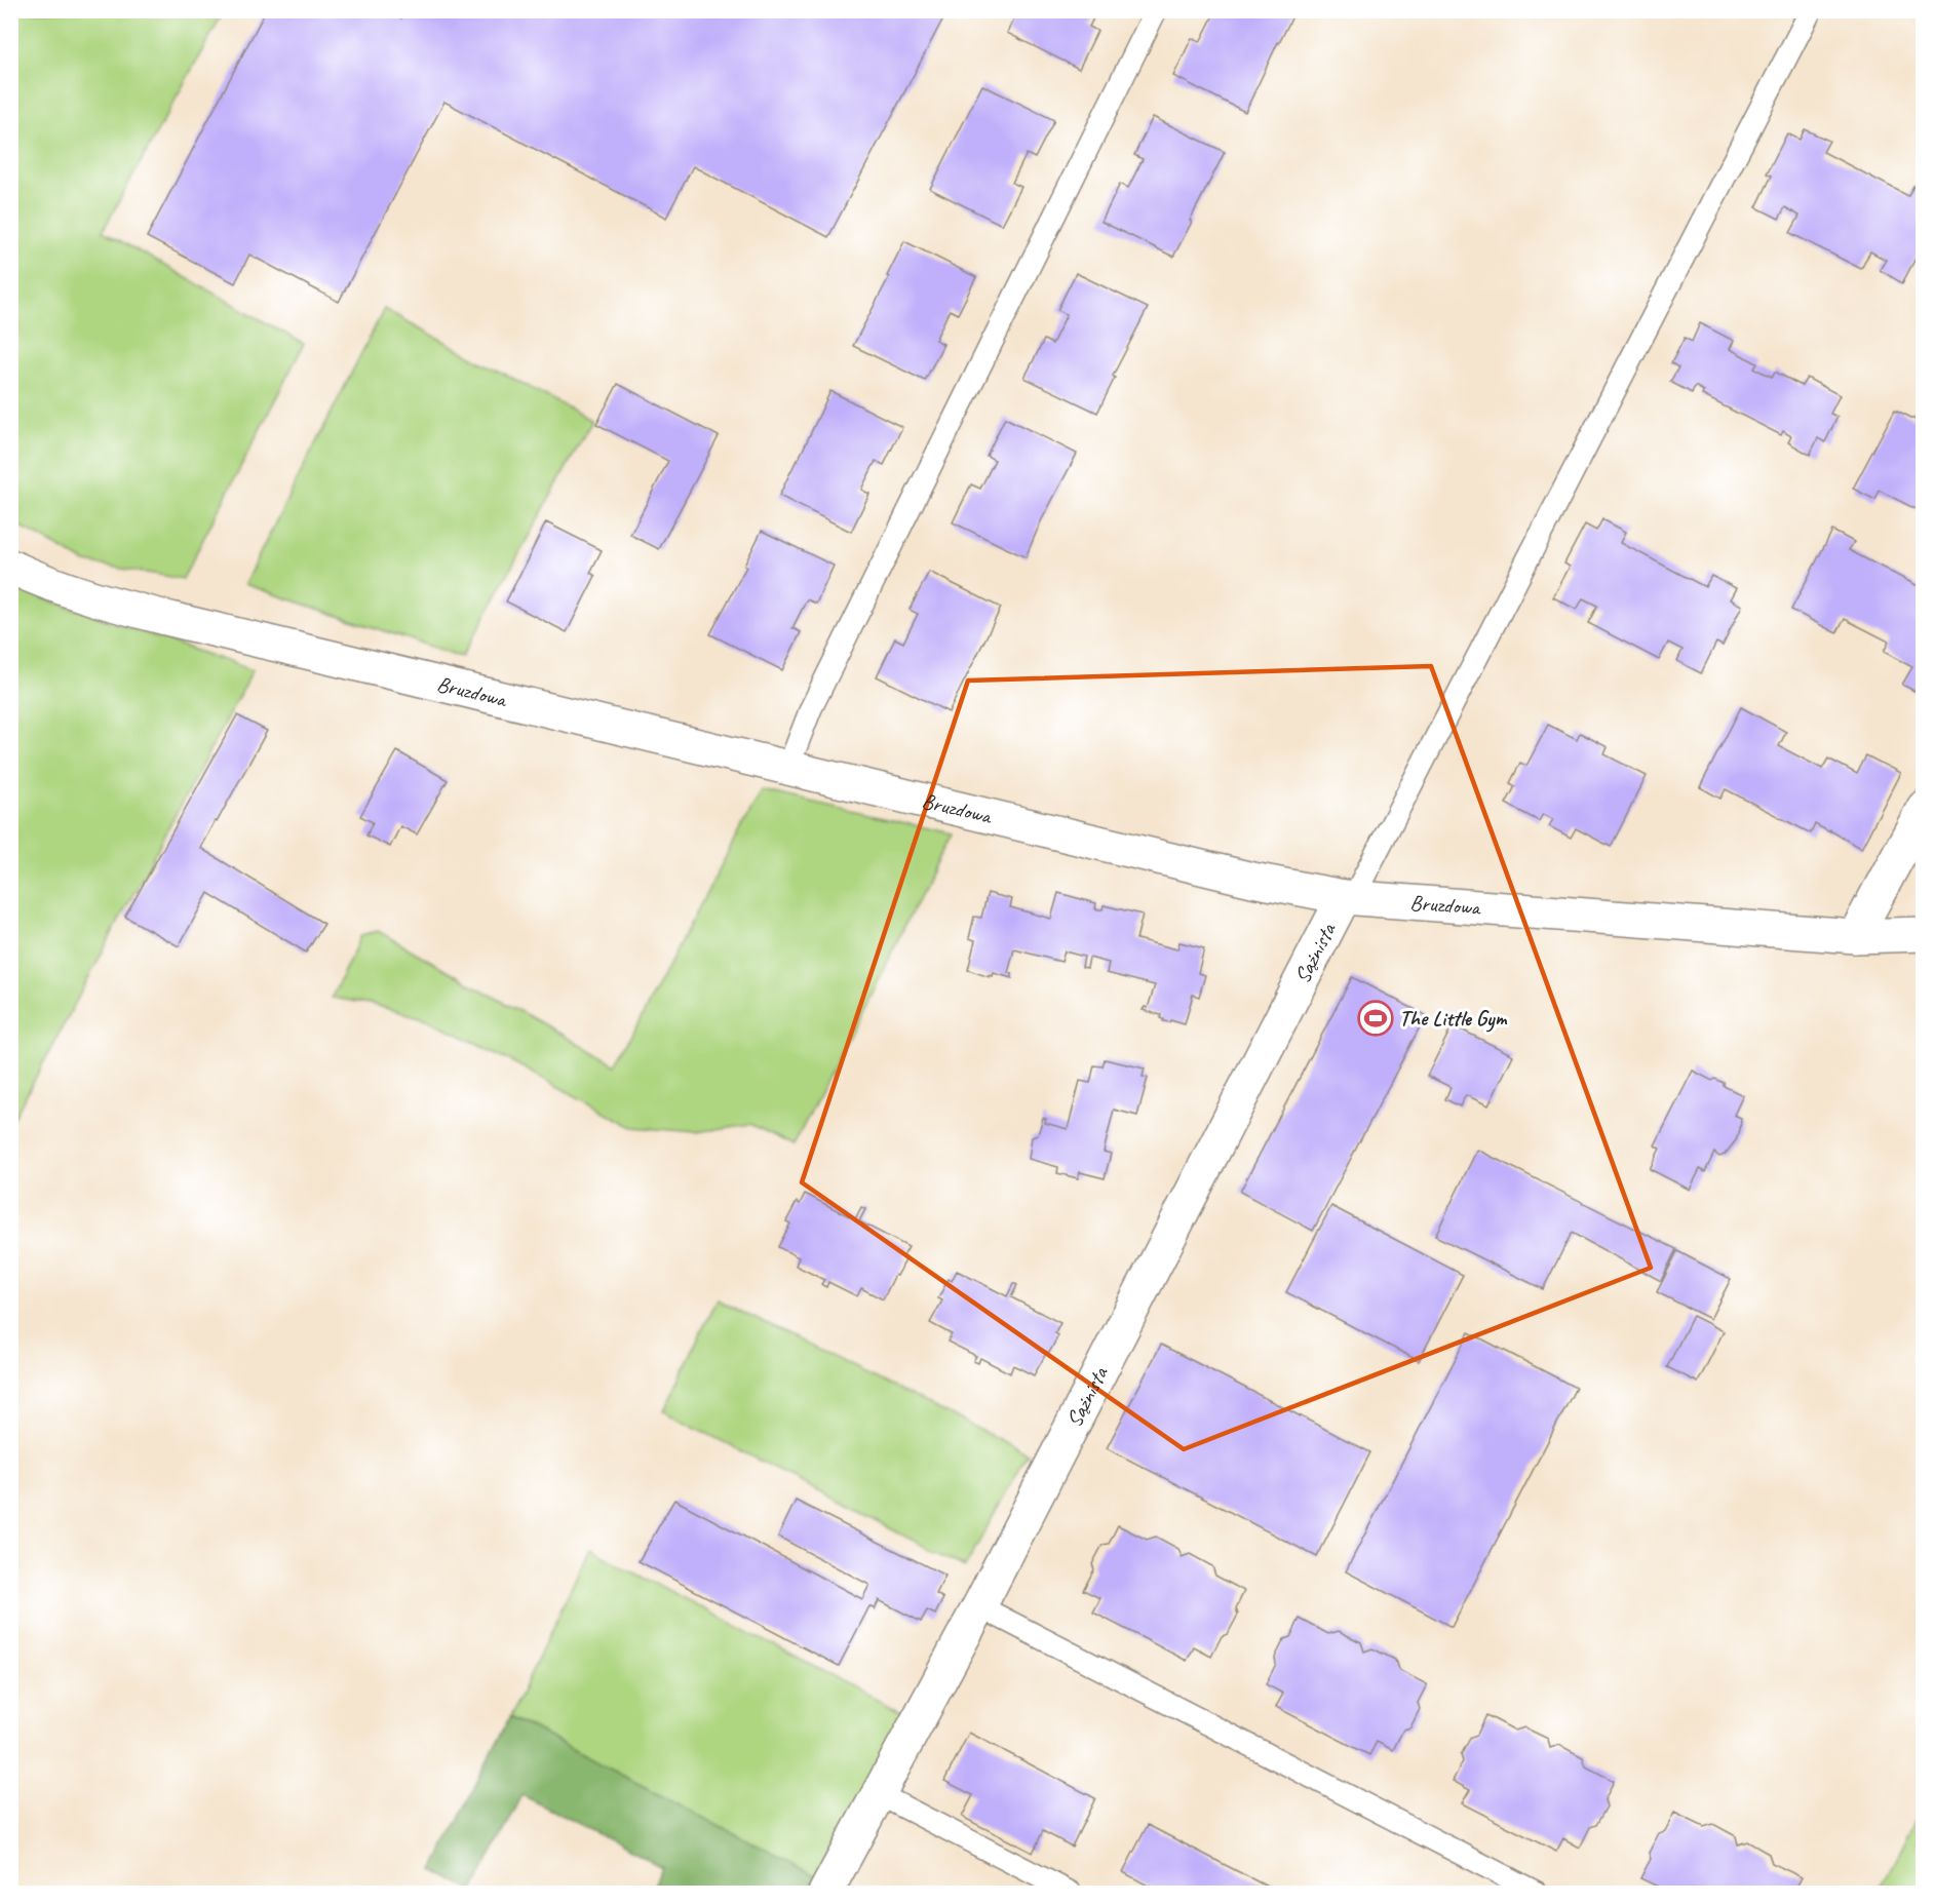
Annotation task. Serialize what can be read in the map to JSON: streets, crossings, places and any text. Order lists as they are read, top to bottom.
{
  "streets": {
    "street": ["Bruzdowa", "Sążnista"]
  },
  "crossings": [
    ["Bruzdowa", "Sążnista"]
  ],
  "places": {
    "sports": ["The Little Gym"]
  }
}
